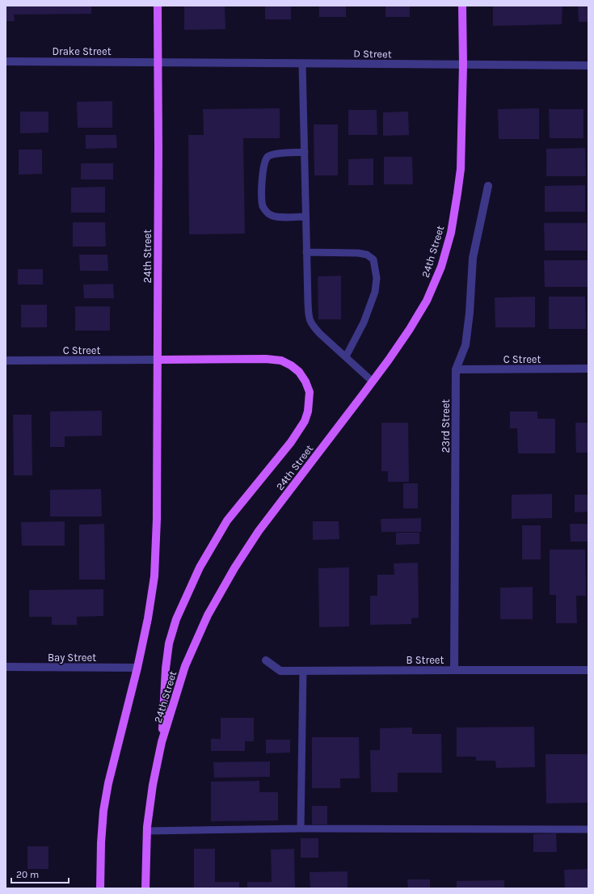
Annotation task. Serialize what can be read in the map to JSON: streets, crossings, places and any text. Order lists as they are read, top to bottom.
{
  "streets": {
    "main road": ["24th Street"],
    "street": [
      "Drake Street",
      "D Street",
      "C Street",
      "23rd Street",
      "Bay Street",
      "B Street"
    ]
  },
  "crossings": [
    ["Drake Street", "D Street"],
    ["Drake Street", "24th Street"],
    ["D Street", "24th Street"],
    ["24th Street", "C Street"],
    ["24th Street", "Bay Street"],
    ["C Street", "23rd Street"],
    ["23rd Street", "B Street"]
  ],
  "scale_bar": "20 m"
}
